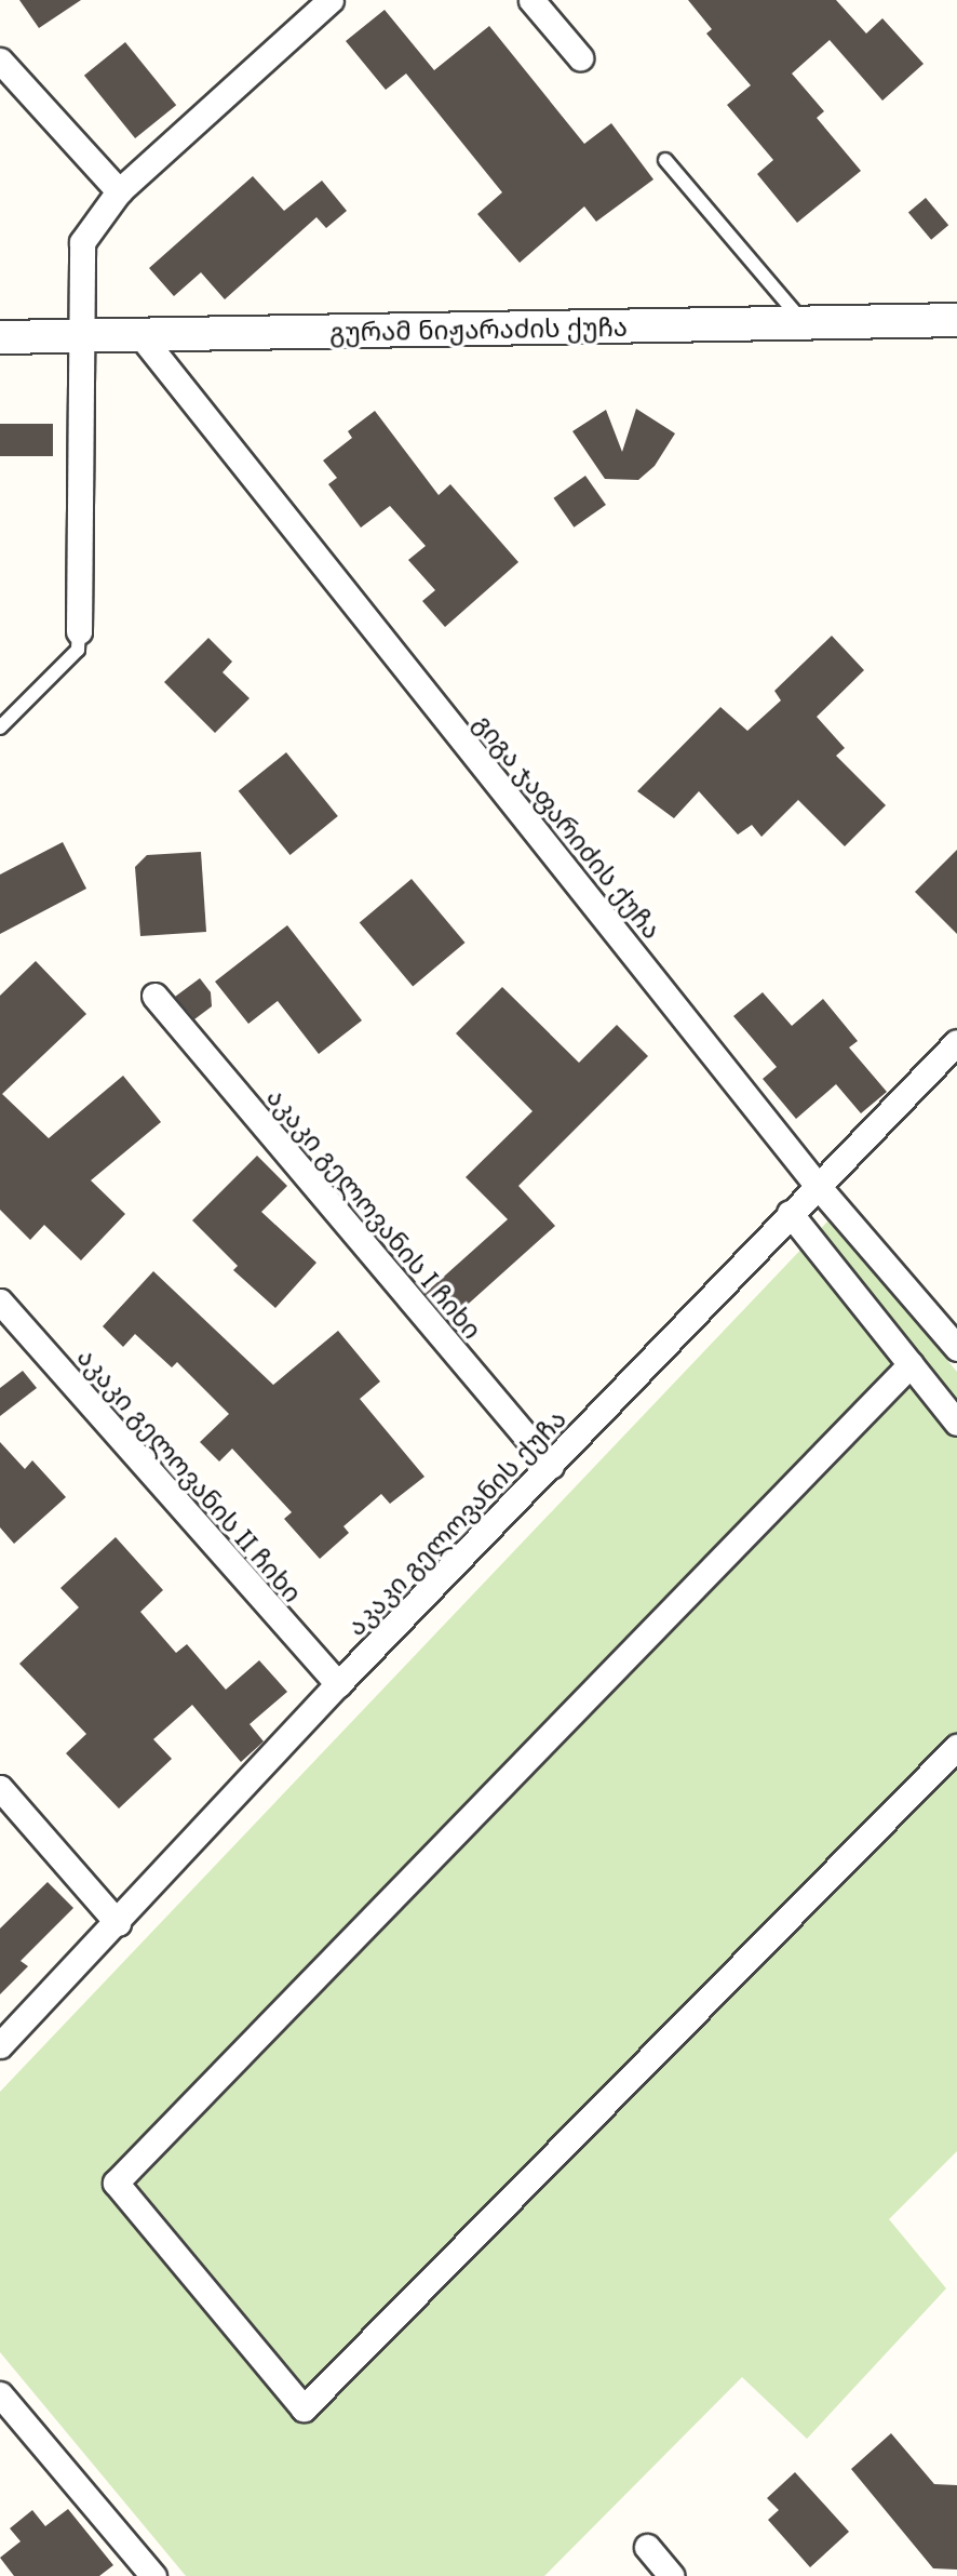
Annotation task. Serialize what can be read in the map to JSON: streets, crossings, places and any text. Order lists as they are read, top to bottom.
{
  "streets": {
    "street": [
      "გურამ ნიჟარაძის ქუჩა",
      "გიგა ჯაფარიძის ქუჩა",
      "აკაკი გელოვანის I ჩიხი",
      "აკაკი გელოვანის II ჩიხი",
      "აკაკი გელოვანის ქუჩა"
    ]
  },
  "crossings": [
    ["გურამ ნიჟარაძის ქუჩა", "გიგა ჯაფარიძის ქუჩა"],
    ["გიგა ჯაფარიძის ქუჩა", "აკაკი გელოვანის ქუჩა"],
    ["აკაკი გელოვანის I ჩიხი", "აკაკი გელოვანის ქუჩა"],
    ["აკაკი გელოვანის II ჩიხი", "აკაკი გელოვანის ქუჩა"]
  ]
}
